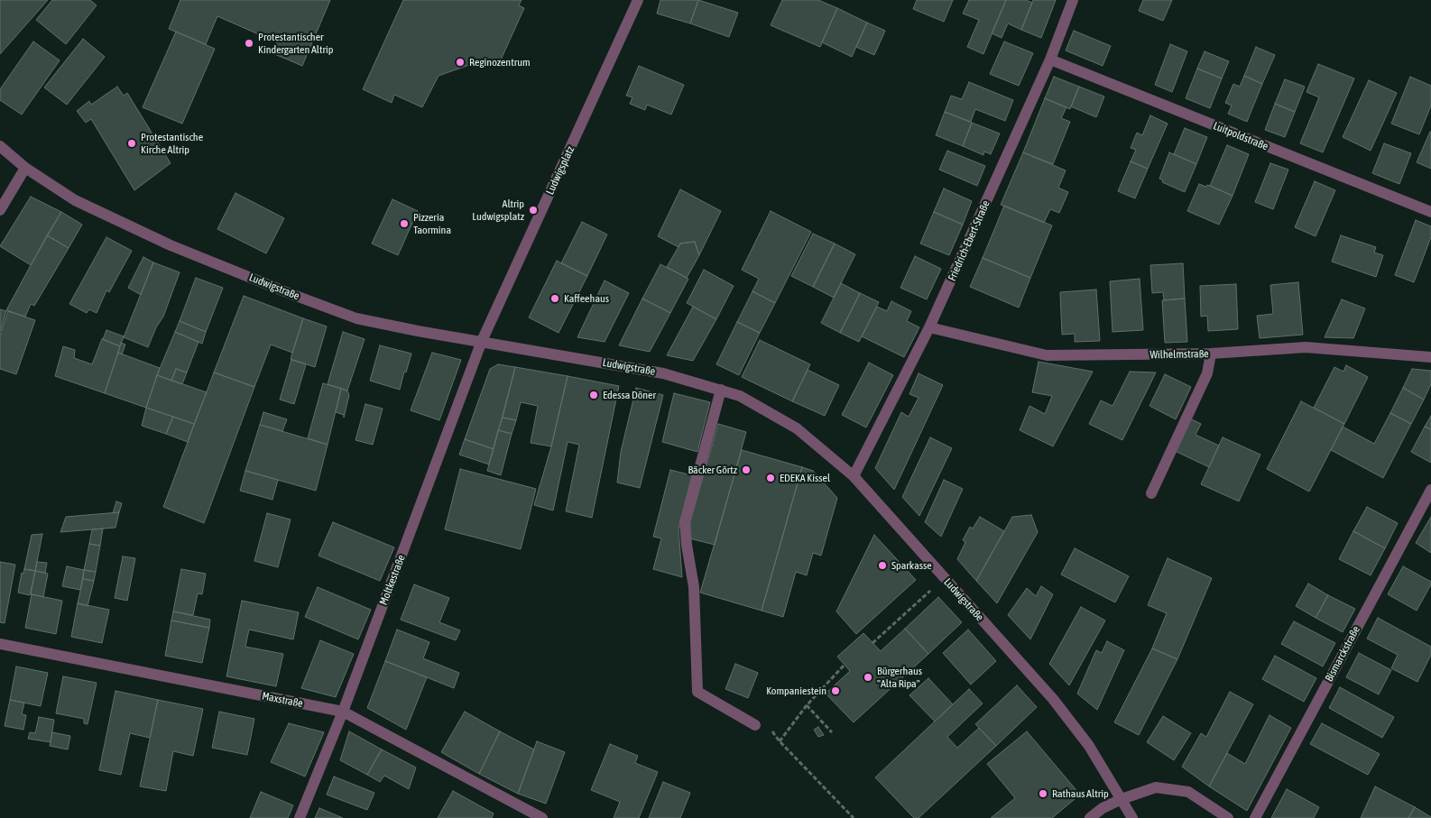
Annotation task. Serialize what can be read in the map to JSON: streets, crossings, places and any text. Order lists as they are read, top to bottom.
{
  "streets": {
    "street": [
      "Luitpoldstraße",
      "Ludwigsplatz",
      "Friedrich-Ebert-Straße",
      "Ludwigstraße",
      "Wilhelmstraße",
      "Moltkestraße",
      "Bismarckstraße",
      "Maxstraße"
    ]
  },
  "crossings": [
    ["Luitpoldstraße", "Friedrich-Ebert-Straße"],
    ["Ludwigsplatz", "Ludwigstraße"],
    ["Ludwigsplatz", "Moltkestraße"],
    ["Friedrich-Ebert-Straße", "Ludwigstraße"],
    ["Friedrich-Ebert-Straße", "Wilhelmstraße"],
    ["Ludwigstraße", "Moltkestraße"],
    ["Moltkestraße", "Maxstraße"]
  ],
  "places": [
    "Protestantischer Kindergarten Altrip",
    "Reginozentrum",
    "Protestantische Kirche Altrip",
    "Altrip Ludwigsplatz",
    "Pizzeria Taormina",
    "Kaffeehaus",
    "Edessa Döner",
    "Bäcker Görtz",
    "EDEKA Kissel",
    "Sparkasse",
    "Bürgerhaus \"Alta Ripa\"",
    "Kompaniestein",
    "Rathaus Altrip"
  ]
}
